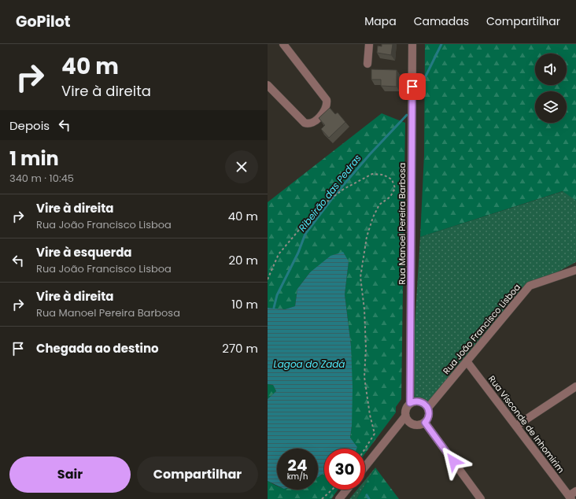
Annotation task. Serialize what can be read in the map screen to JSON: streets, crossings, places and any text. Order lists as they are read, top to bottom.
{
  "streets": {
    "street": ["Rua Manoel Pereira Barbosa", "Rua João Francisco Lisboa", "Rua Visconde de Inhomirim"]
  },
  "crossings": [
    ["Rua Manoel Pereira Barbosa", "Rua João Francisco Lisboa"],
    ["Rua João Francisco Lisboa", "Rua Visconde de Inhomirim"]
  ],
  "water": ["Ribeirão das Pedras", "Lagoa do Zadá"],
  "page": {
    "header": "GoPilot",
    "nav": ["Mapa", "Camadas", "Compartilhar"],
    "turn": ["40 m", "Vire à direita"],
    "then": "Depois",
    "heading": ["1 min", "340 m · 10:45"],
    "list": [
      {
        "name": "Vire à direita",
        "note": "Rua João Francisco Lisboa",
        "value": "40 m"
      },
      {
        "name": "Vire à esquerda",
        "note": "Rua João Francisco Lisboa",
        "value": "20 m"
      },
      {
        "name": "Vire à direita",
        "note": "Rua Manoel Pereira Barbosa",
        "value": "10 m"
      },
      {
        "name": "Chegada ao destino",
        "value": "270 m"
      }
    ],
    "speed": "24 km/h",
    "limit": "30",
    "buttons": ["Sair", "Compartilhar"]
  }
}
